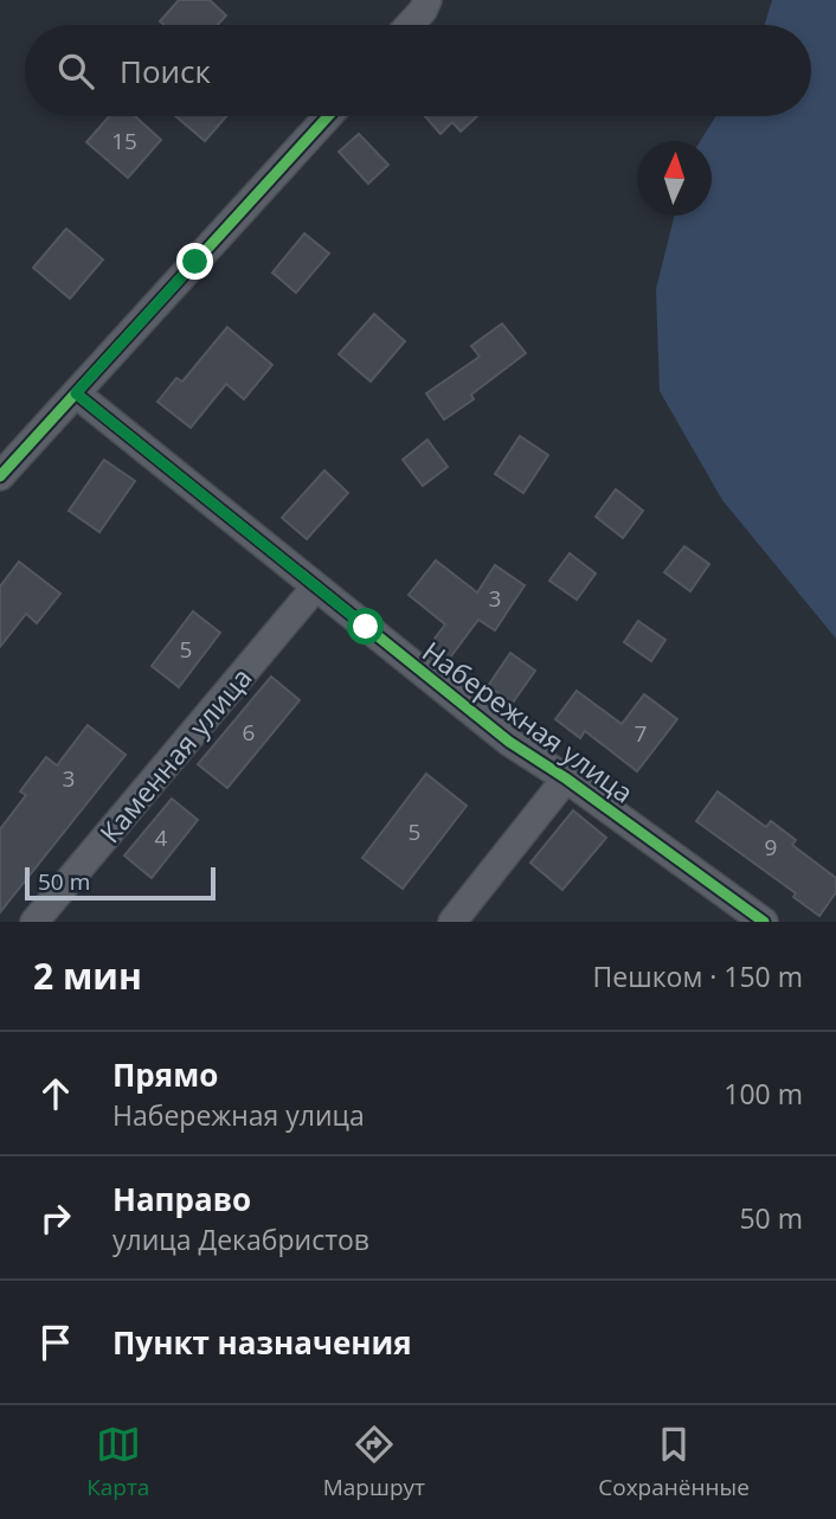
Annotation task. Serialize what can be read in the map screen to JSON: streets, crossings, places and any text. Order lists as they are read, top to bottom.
{
  "streets": {
    "street": ["Набережная улица", "Каменная улица"]
  },
  "crossings": [
    ["Набережная улица", "Каменная улица"]
  ],
  "house_numbers": [
    "15",
    "3",
    "5",
    "6",
    "7",
    "3",
    "5",
    "4",
    "9"
  ],
  "scale_bar": "50 m",
  "north": "top",
  "page": {
    "search": "Поиск",
    "scale": "50 m",
    "heading": ["2 мин", "Пешком · 150 m"],
    "list": [
      ["Прямо", "Набережная улица", "100 m"],
      ["Направо", "улица Декабристов", "50 m"],
      "Пункт назначения"
    ],
    "nav": ["Карта", "Маршрут", "Сохранённые"]
  }
}
